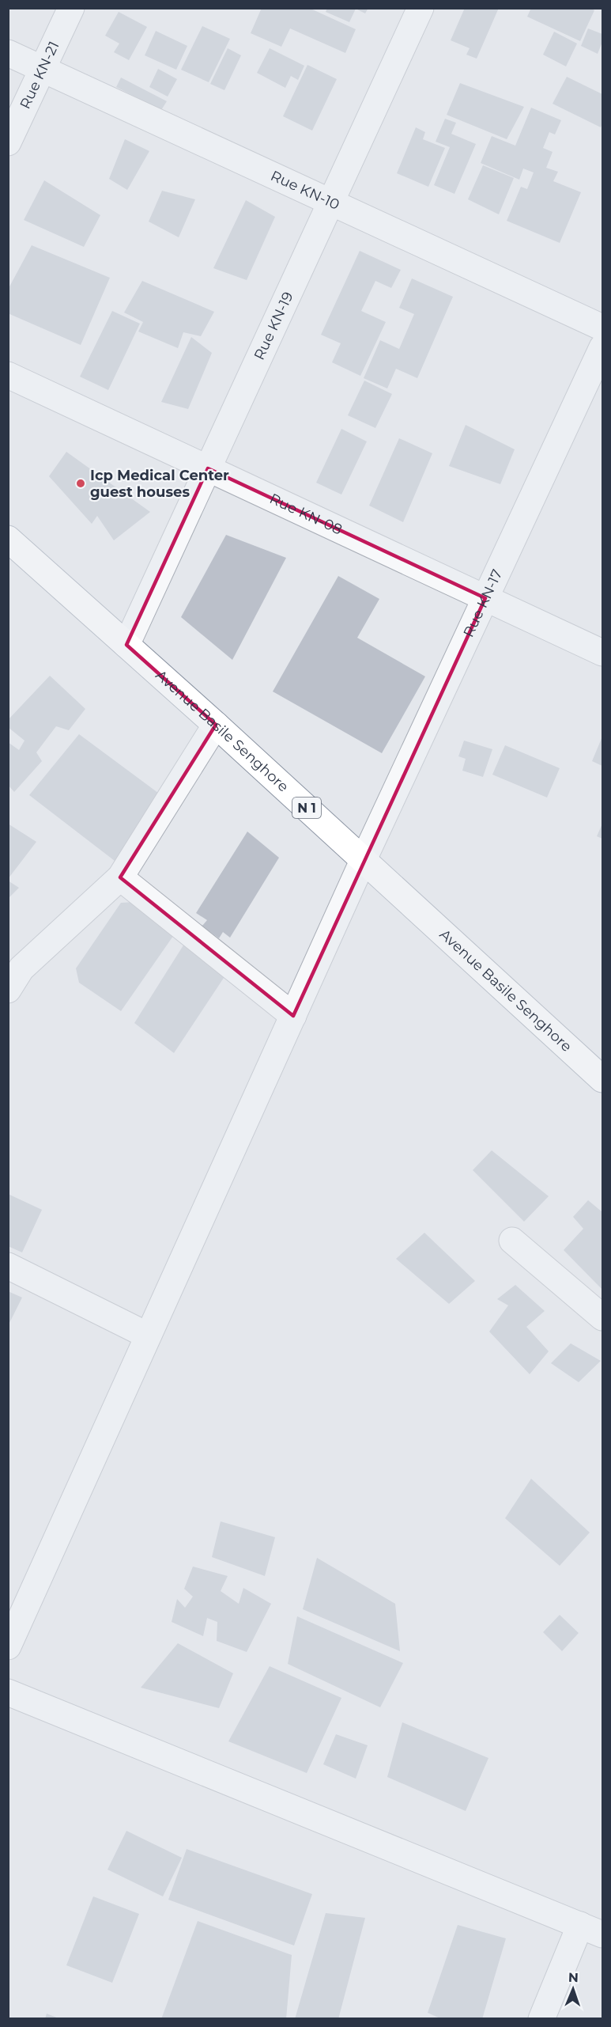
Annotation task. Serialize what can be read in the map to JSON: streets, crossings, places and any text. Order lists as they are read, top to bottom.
{
  "streets": {
    "highway": ["Avenue Basile Senghore", "N 1"],
    "street": [
      "Rue KN-21",
      "Rue KN-10",
      "Rue KN-19",
      "Rue KN-08",
      "Rue KN-17"
    ]
  },
  "crossings": [
    ["Rue KN-21", "Rue KN-10"],
    ["Rue KN-10", "Rue KN-19"],
    ["Rue KN-19", "Rue KN-08"],
    ["Rue KN-19", "Avenue Basile Senghore"],
    ["Rue KN-08", "Rue KN-17"],
    ["Rue KN-17", "Avenue Basile Senghore"]
  ],
  "places": ["Icp Medical Center guest houses"],
  "north": "top"
}
